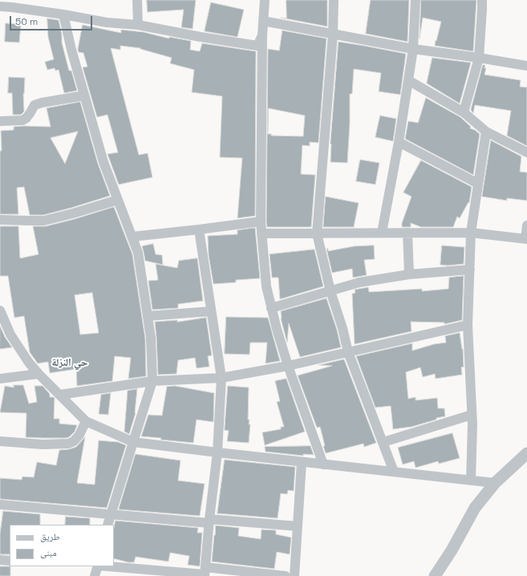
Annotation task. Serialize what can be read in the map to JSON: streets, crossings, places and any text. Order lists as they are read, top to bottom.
{
  "districts": ["حي النزلة"],
  "legend": ["طريق", "مبنى"],
  "scale_bar": "50 m"
}
